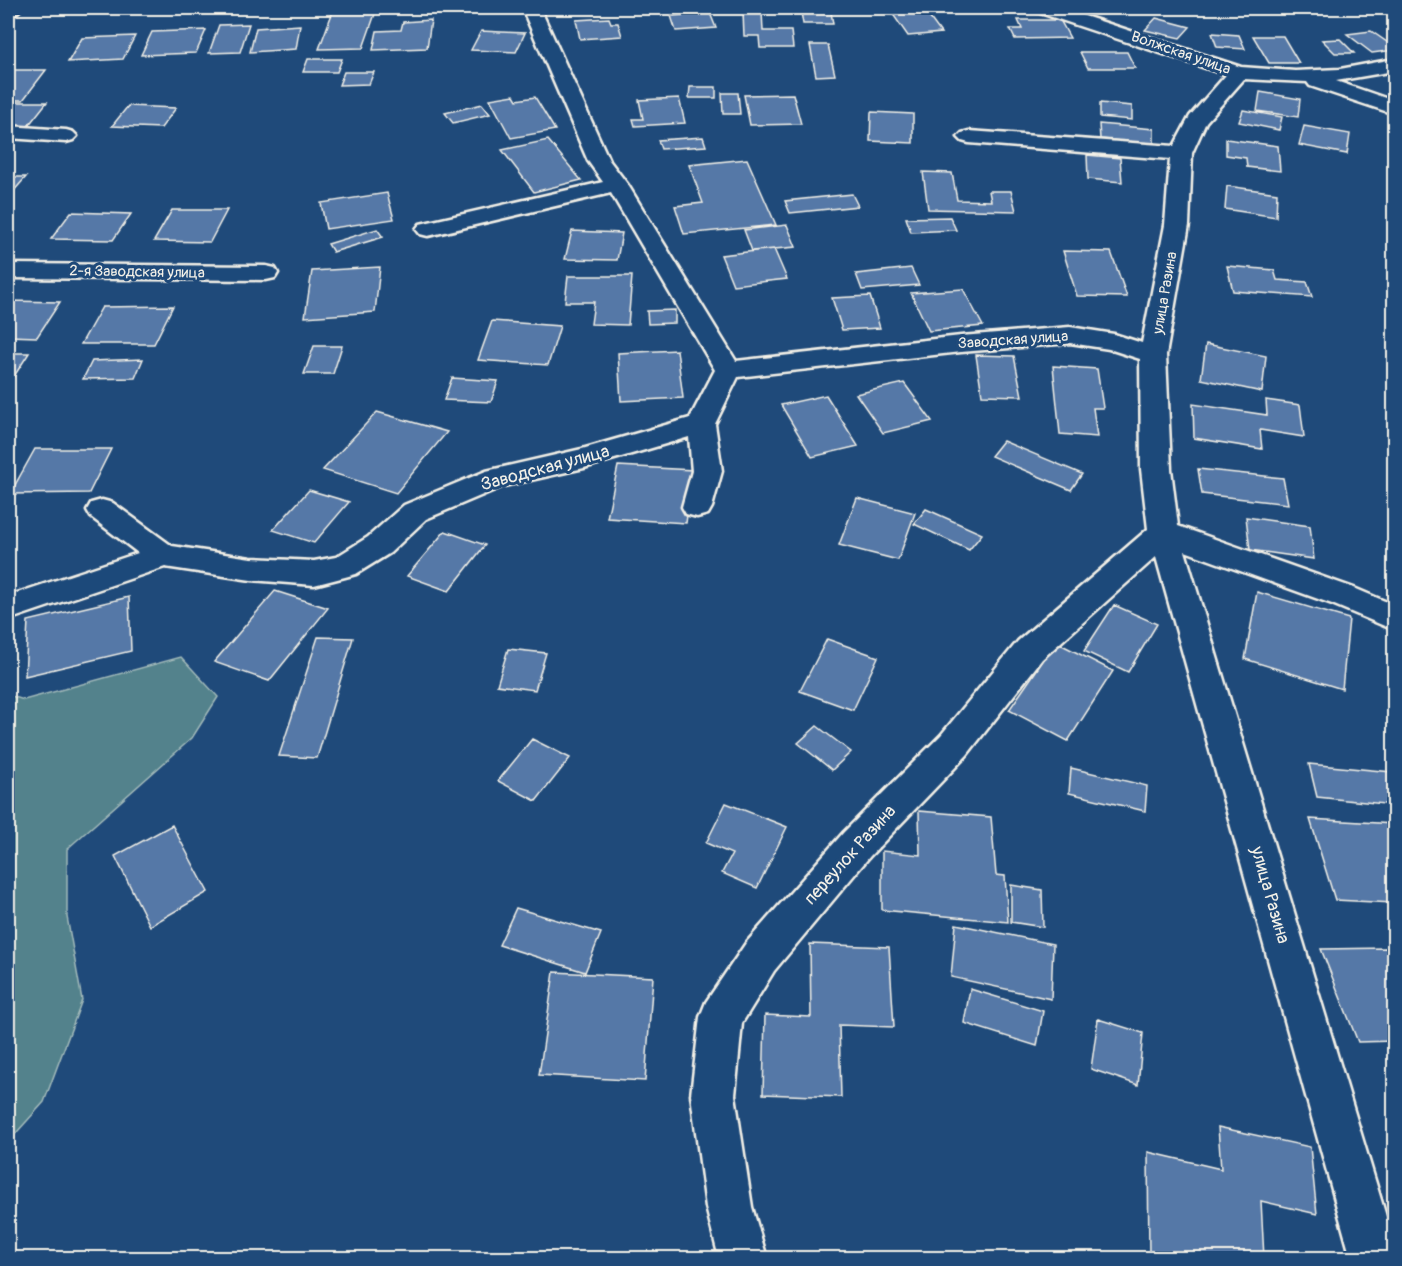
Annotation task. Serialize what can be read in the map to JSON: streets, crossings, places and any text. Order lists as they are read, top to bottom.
{
  "streets": {
    "street": [
      "Волжская улица",
      "2-я Заводская улица",
      "улица Разина",
      "Заводская улица",
      "переулок Разина"
    ]
  },
  "crossings": [
    ["Волжская улица", "улица Разина"],
    ["улица Разина", "Заводская улица"],
    ["улица Разина", "переулок Разина"]
  ]
}
